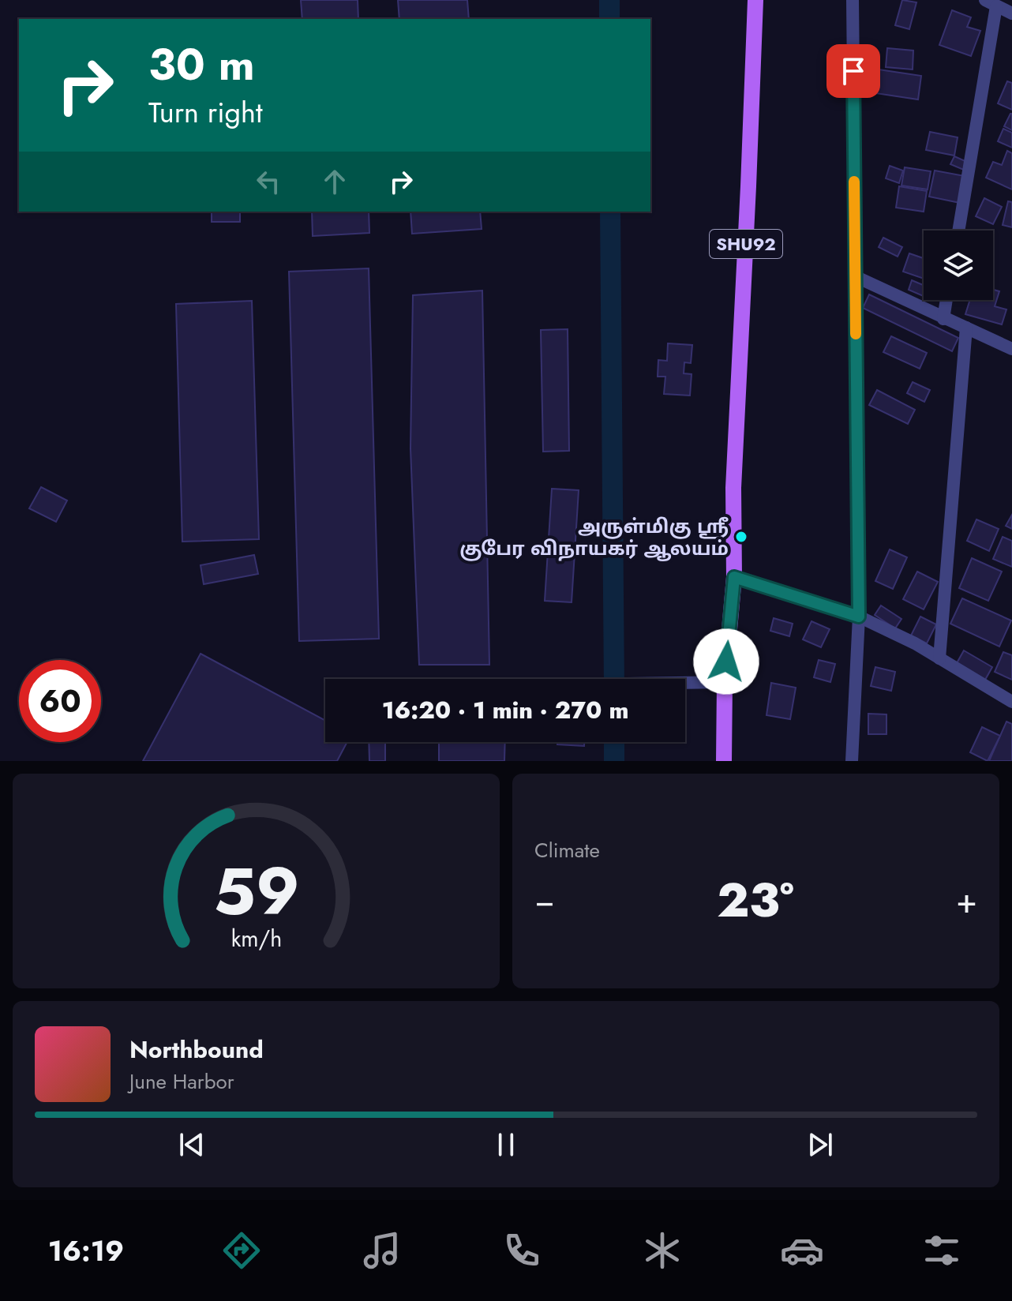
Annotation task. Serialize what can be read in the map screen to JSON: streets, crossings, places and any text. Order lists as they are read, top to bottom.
{
  "streets": {
    "main road": ["SHU92"]
  },
  "places": ["அருள்மிகு ஶ்ரீ குபேர விநாயகர் ஆலயம்"],
  "page": {
    "turn": ["30 m", "Turn right"],
    "limit": "60",
    "trip": "16:20 · 1 min · 270 m",
    "tile": "Climate",
    "heat": ["−", "23°", "+"],
    "song": ["Northbound", "June Harbor"],
    "tabs": "16:19",
    "gauge": ["59", "km/h"]
  }
}
